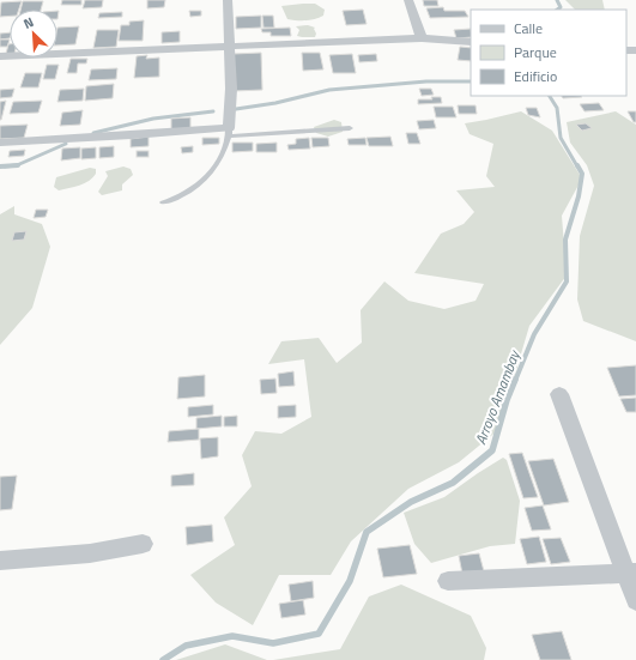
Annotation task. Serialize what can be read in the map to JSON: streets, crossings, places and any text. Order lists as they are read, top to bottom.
{
  "water": ["Arroyo Amambay"],
  "legend": ["Calle", "Parque", "Edificio"],
  "north": "top left"
}
